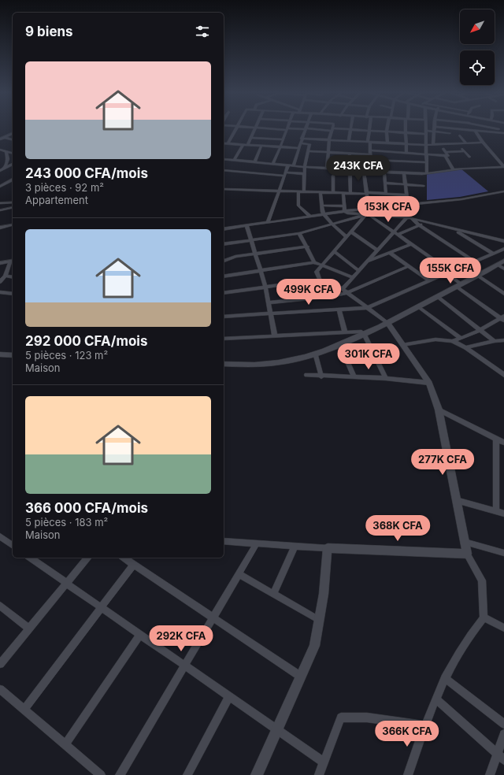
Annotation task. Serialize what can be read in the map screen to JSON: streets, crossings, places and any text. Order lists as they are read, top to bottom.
{
  "north": "bottom left",
  "page": {
    "heading": "9 biens",
    "list": [
      {
        "name": "243 000 CFA/mois",
        "note": "3 pièces · 92 m² · Appartement"
      },
      {
        "name": "292 000 CFA/mois",
        "note": "5 pièces · 123 m² · Maison"
      },
      {
        "name": "366 000 CFA/mois",
        "note": "5 pièces · 183 m² · Maison"
      }
    ],
    "price": [
      "243K CFA",
      "153K CFA",
      "155K CFA",
      "499K CFA",
      "301K CFA",
      "277K CFA",
      "368K CFA",
      "292K CFA",
      "366K CFA"
    ]
  }
}
